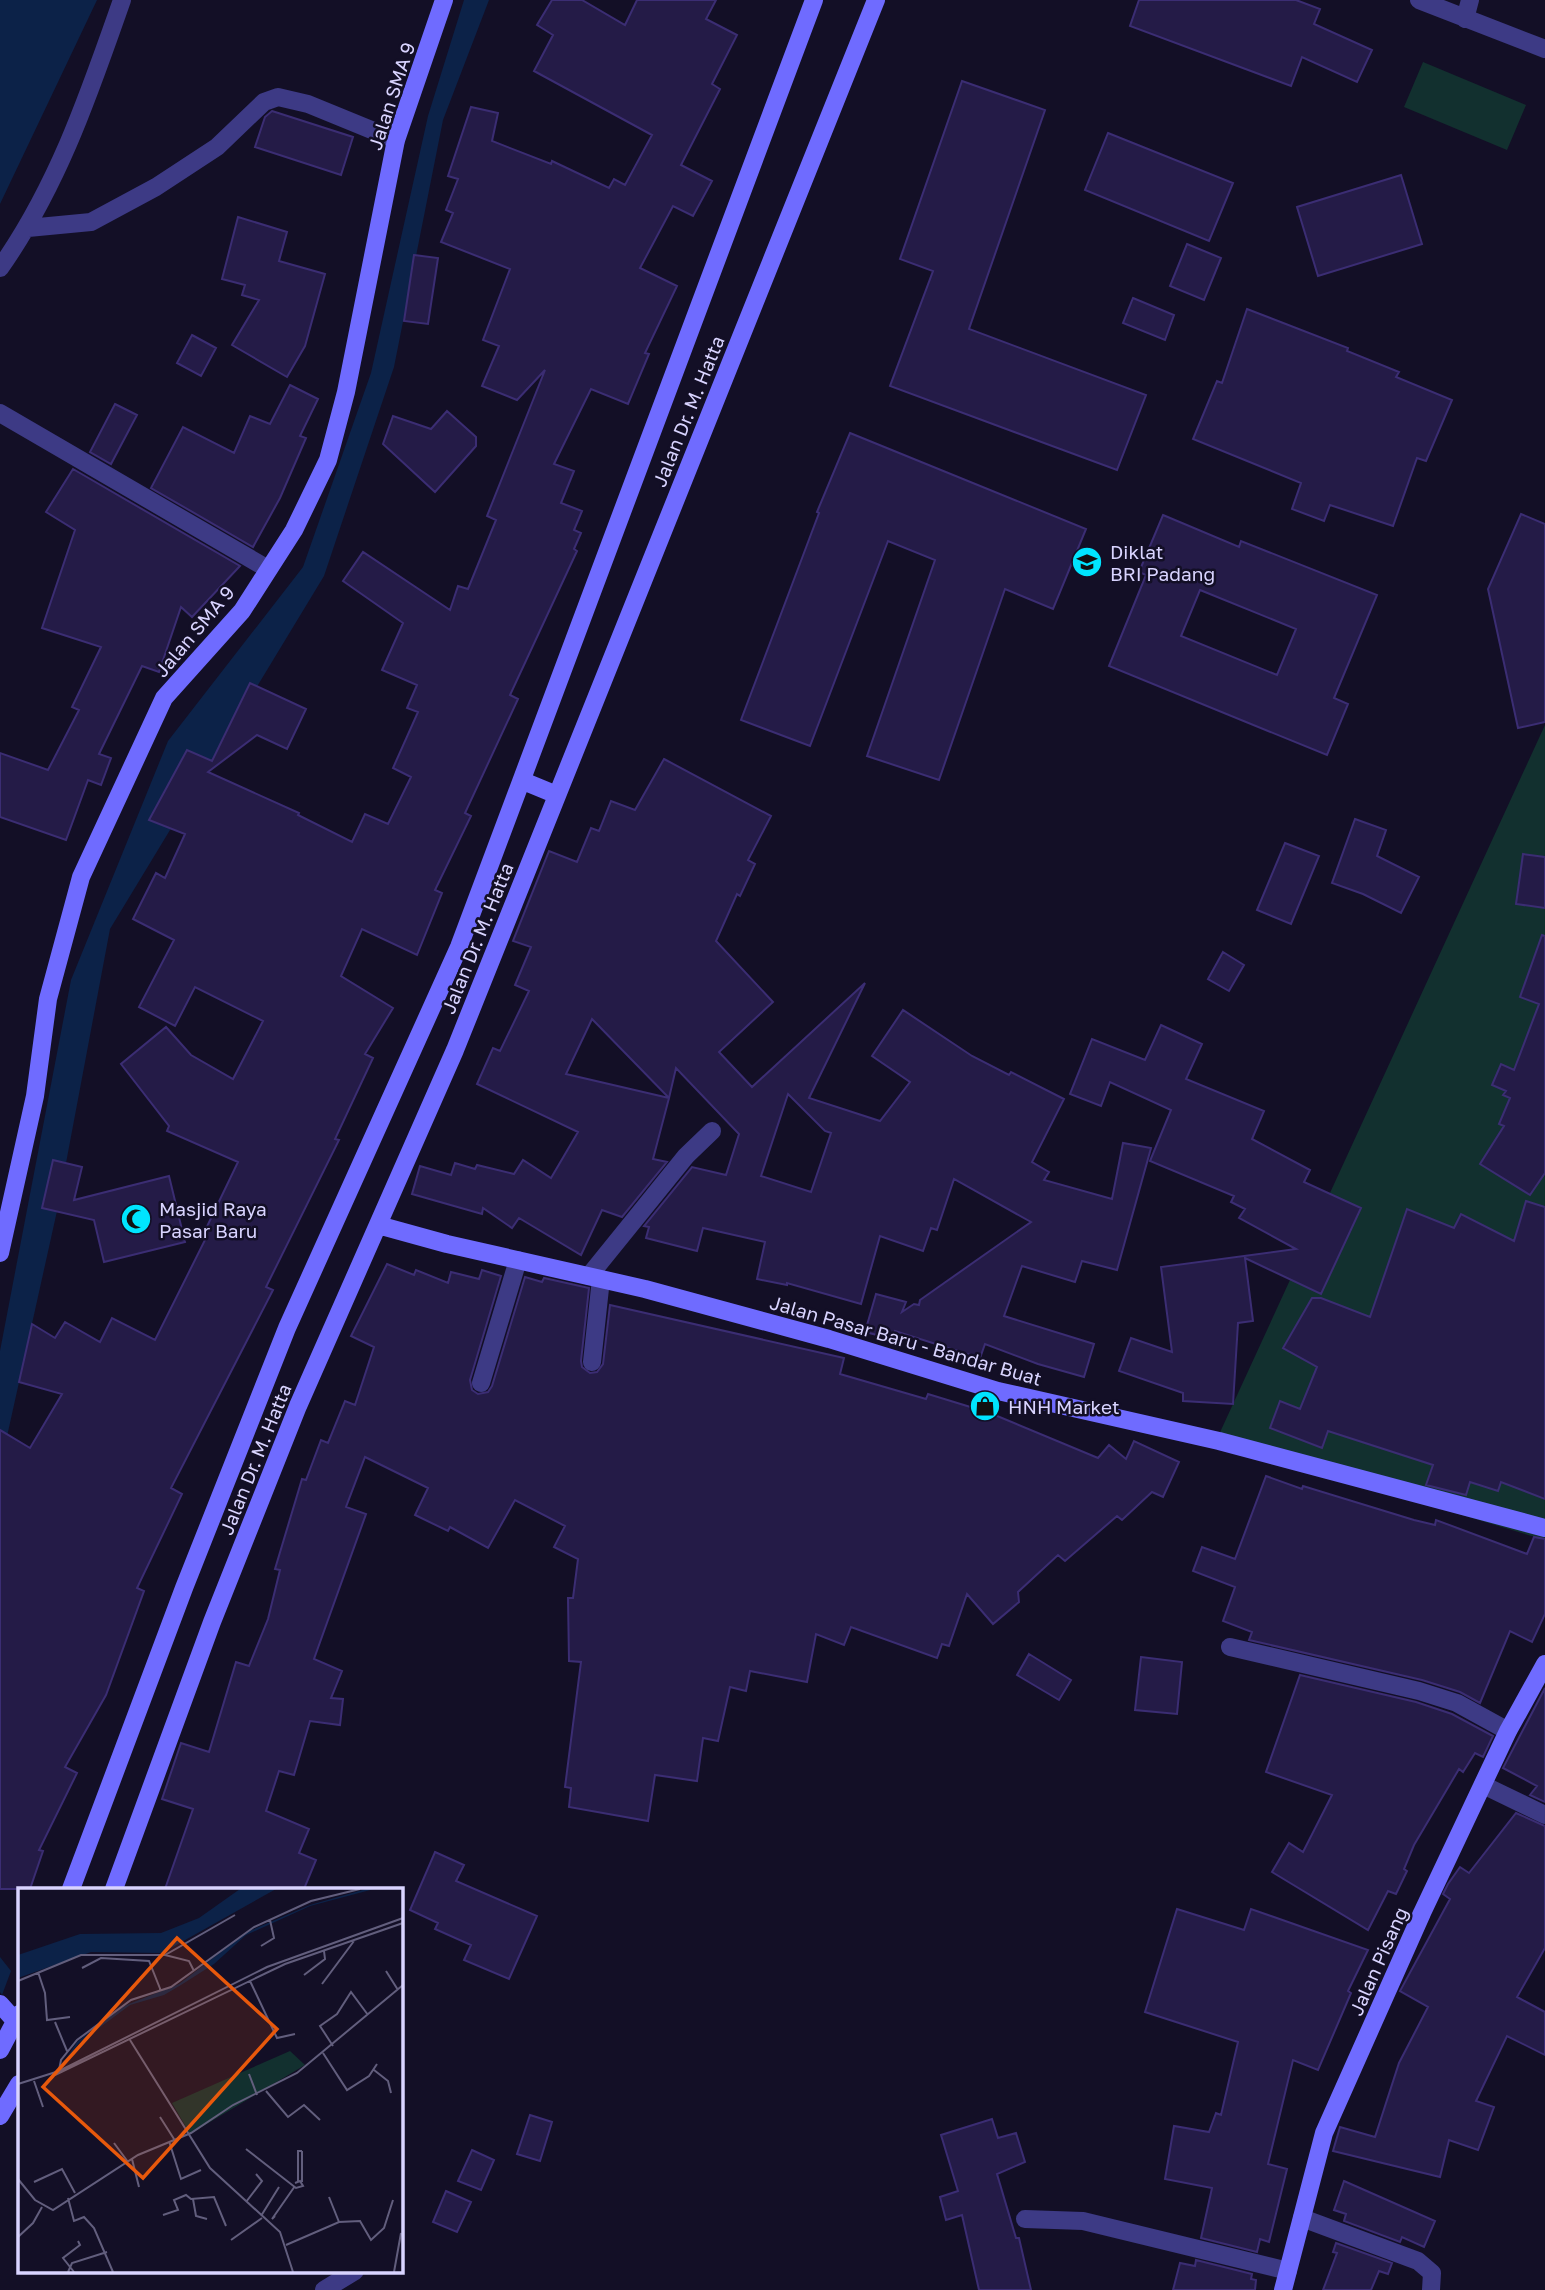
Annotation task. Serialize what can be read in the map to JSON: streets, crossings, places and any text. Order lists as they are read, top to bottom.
{
  "streets": {
    "main road": [
      "Jalan SMA 9",
      "Jalan Dr. M. Hatta",
      "Jalan Pasar Baru - Bandar Buat",
      "Jalan Pisang"
    ]
  },
  "crossings": [
    ["Jalan Dr. M. Hatta", "Jalan Pasar Baru - Bandar Buat"]
  ],
  "places": {
    "school or university": ["Diklat BRI Padang"],
    "mosque": ["Masjid Raya Pasar Baru"],
    "shop": ["HNH Market"]
  }
}
